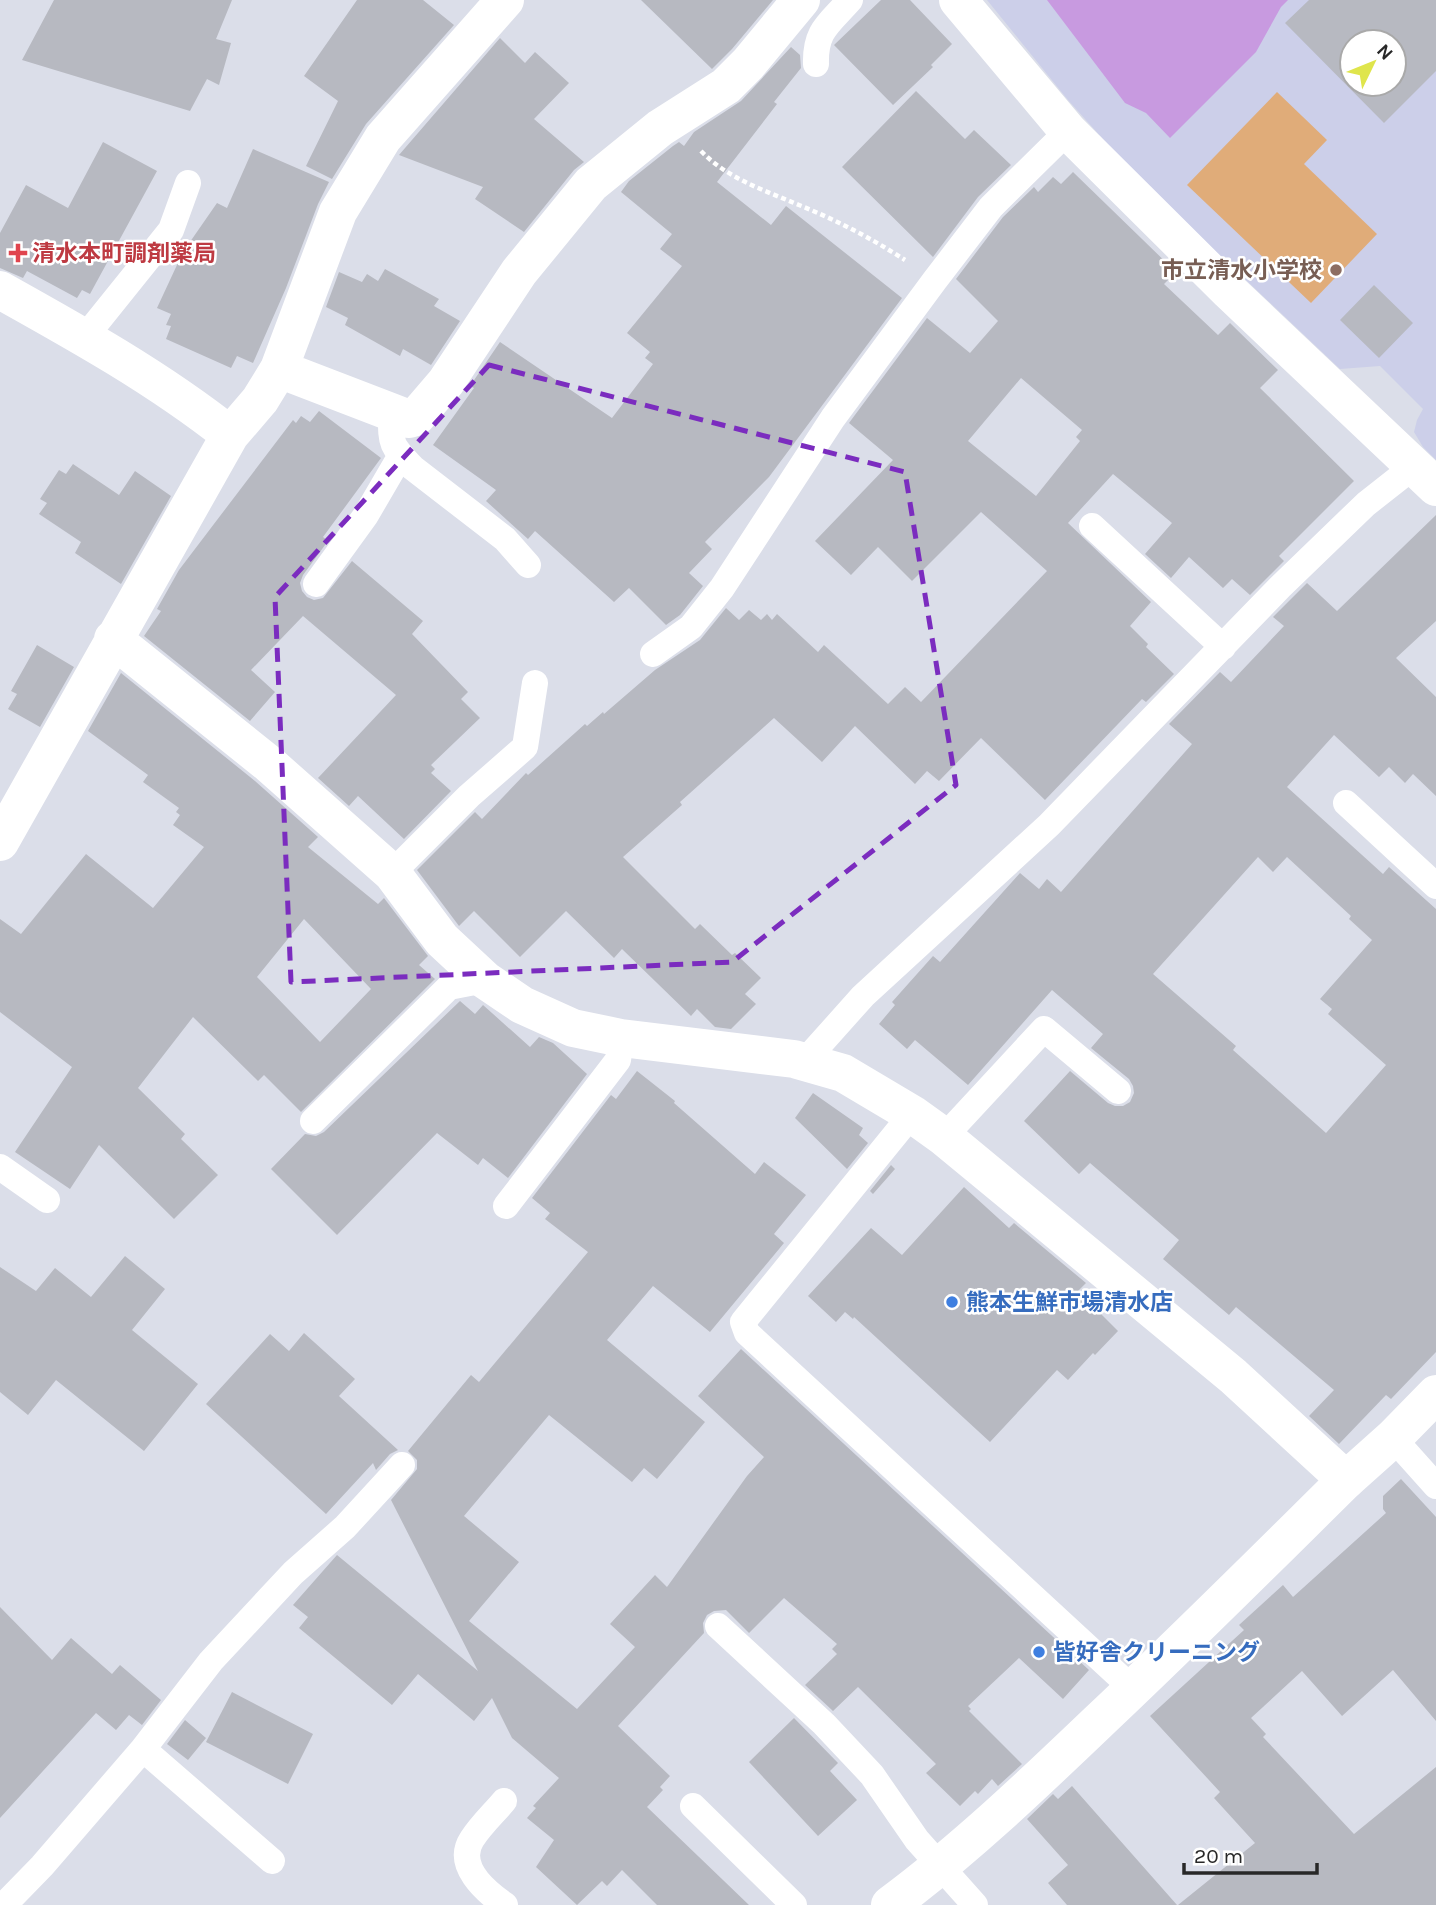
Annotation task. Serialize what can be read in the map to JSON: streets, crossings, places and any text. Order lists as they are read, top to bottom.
{
  "places": {
    "health": ["清水本町調剤薬局"],
    "other": ["市立清水小学校", "熊本生鮮市場清水店", "皆好舎クリーニング"]
  },
  "scale_bar": "20 m",
  "north": "top right"
}
